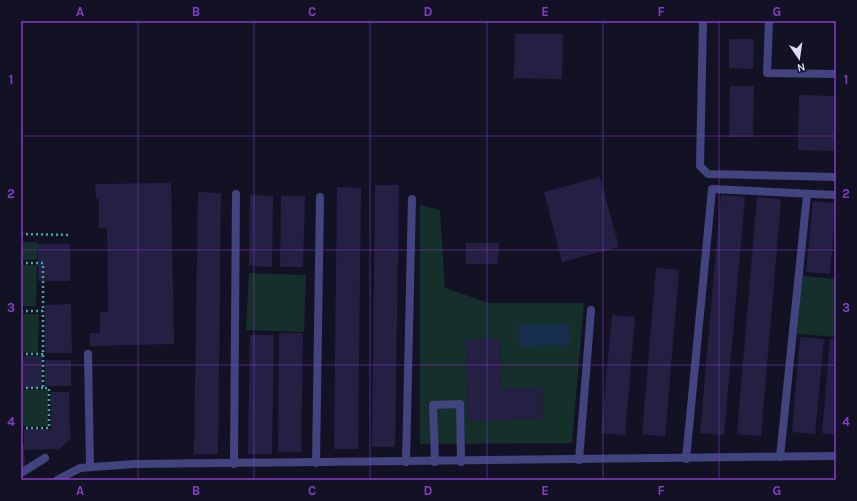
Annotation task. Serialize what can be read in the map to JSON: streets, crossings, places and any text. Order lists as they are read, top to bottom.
{
  "north": "bottom",
  "grid": {
    "columns": [
      "A",
      "B",
      "C",
      "D",
      "E",
      "F",
      "G"
    ],
    "rows": [
      "1",
      "2",
      "3",
      "4"
    ]
  }
}
